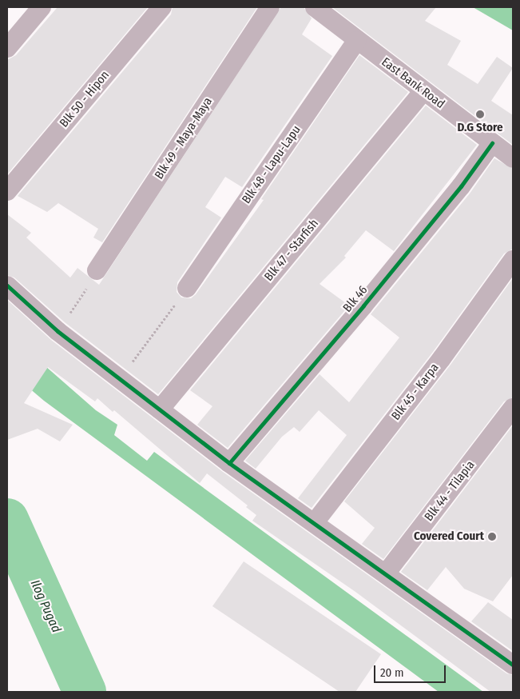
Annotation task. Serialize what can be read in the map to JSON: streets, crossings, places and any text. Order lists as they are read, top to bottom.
{
  "streets": {
    "street": [
      "East Bank Road",
      "Blk 50 - Hipon",
      "Blk 49 - Maya-Maya",
      "Blk 48 - Lapu-Lapu",
      "Blk 47 - Starfish",
      "Blk 46",
      "Blk 45 - Karpa",
      "Blk 44 - Tilapia"
    ]
  },
  "crossings": [
    ["East Bank Road", "Blk 48 - Lapu-Lapu"],
    ["East Bank Road", "Blk 47 - Starfish"],
    ["East Bank Road", "Blk 46"]
  ],
  "water": ["Ilog Pugad"],
  "places": ["D.G Store", "Covered Court"],
  "scale_bar": "20 m"
}
